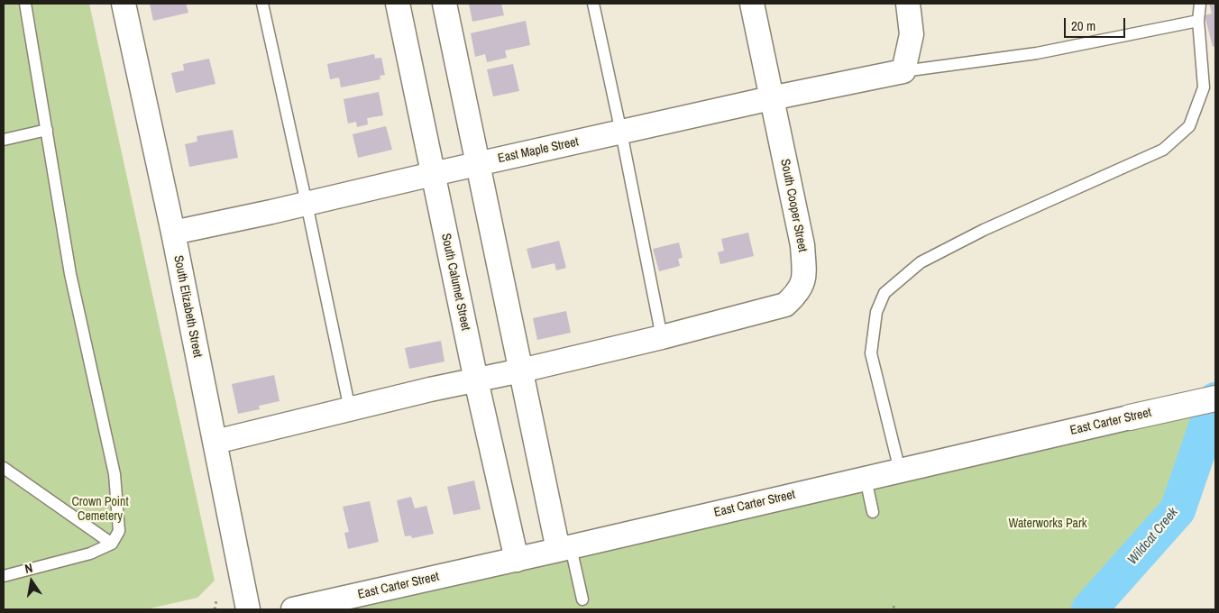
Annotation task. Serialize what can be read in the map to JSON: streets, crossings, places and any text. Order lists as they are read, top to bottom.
{
  "streets": {
    "street": [
      "East Maple Street",
      "South Cooper Street",
      "South Calumet Street",
      "South Elizabeth Street",
      "East Carter Street"
    ]
  },
  "crossings": [
    ["East Maple Street", "South Cooper Street"],
    ["East Maple Street", "South Calumet Street"],
    ["East Maple Street", "South Elizabeth Street"],
    ["South Cooper Street", "South Calumet Street"],
    ["South Cooper Street", "South Elizabeth Street"],
    ["South Calumet Street", "East Carter Street"]
  ],
  "water": ["Wildcat Creek"],
  "parks": ["Crown Point Cemetery", "Waterworks Park"],
  "scale_bar": "20 m",
  "north": "top"
}
